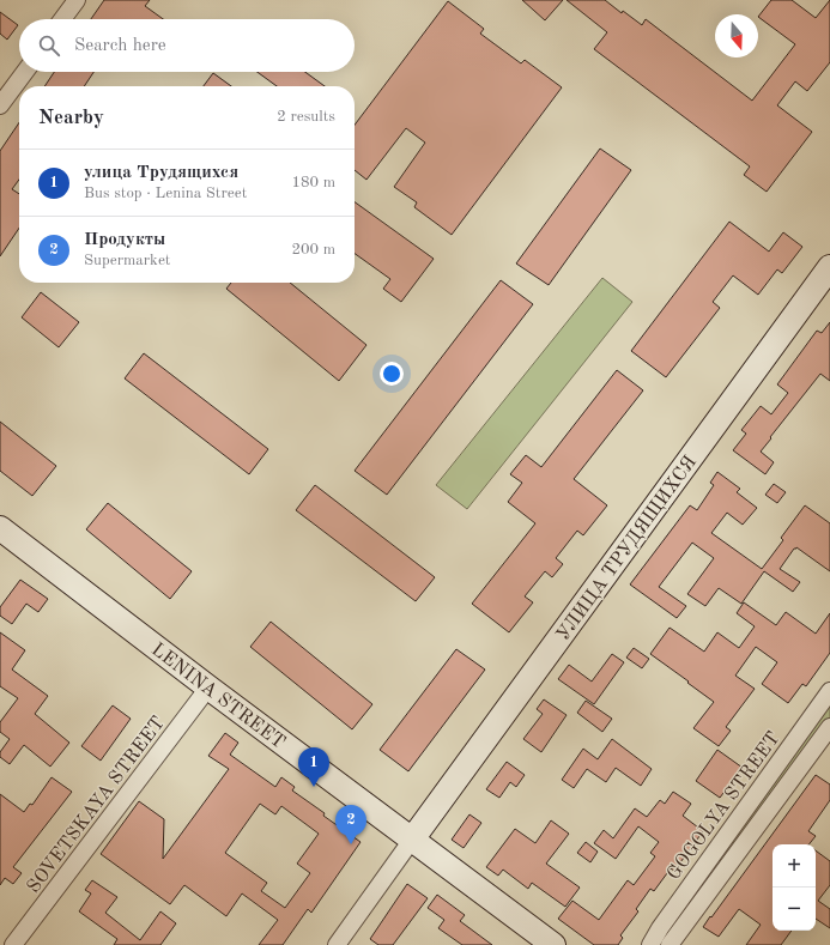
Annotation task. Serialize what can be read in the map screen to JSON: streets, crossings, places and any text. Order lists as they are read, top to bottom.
{
  "streets": {
    "street": [
      "УЛИЦА ТРУДЯЩИХСЯ",
      "LENINA STREET",
      "SOVETSKAYA STREET",
      "GOGOLYA STREET"
    ]
  },
  "crossings": [
    ["УЛИЦА ТРУДЯЩИХСЯ", "LENINA STREET"],
    ["LENINA STREET", "SOVETSKAYA STREET"]
  ],
  "north": "bottom",
  "page": {
    "search": "Search here",
    "heading": ["Nearby", "2 results"],
    "list": [
      {
        "mark": "1",
        "name": "улица Трудящихся",
        "note": "Bus stop · Lenina Street",
        "value": "180 m"
      },
      {
        "mark": "2",
        "name": "Продукты",
        "note": "Supermarket",
        "value": "200 m"
      }
    ],
    "pins": ["1", "2"],
    "map_buttons": ["+", "−"]
  }
}
